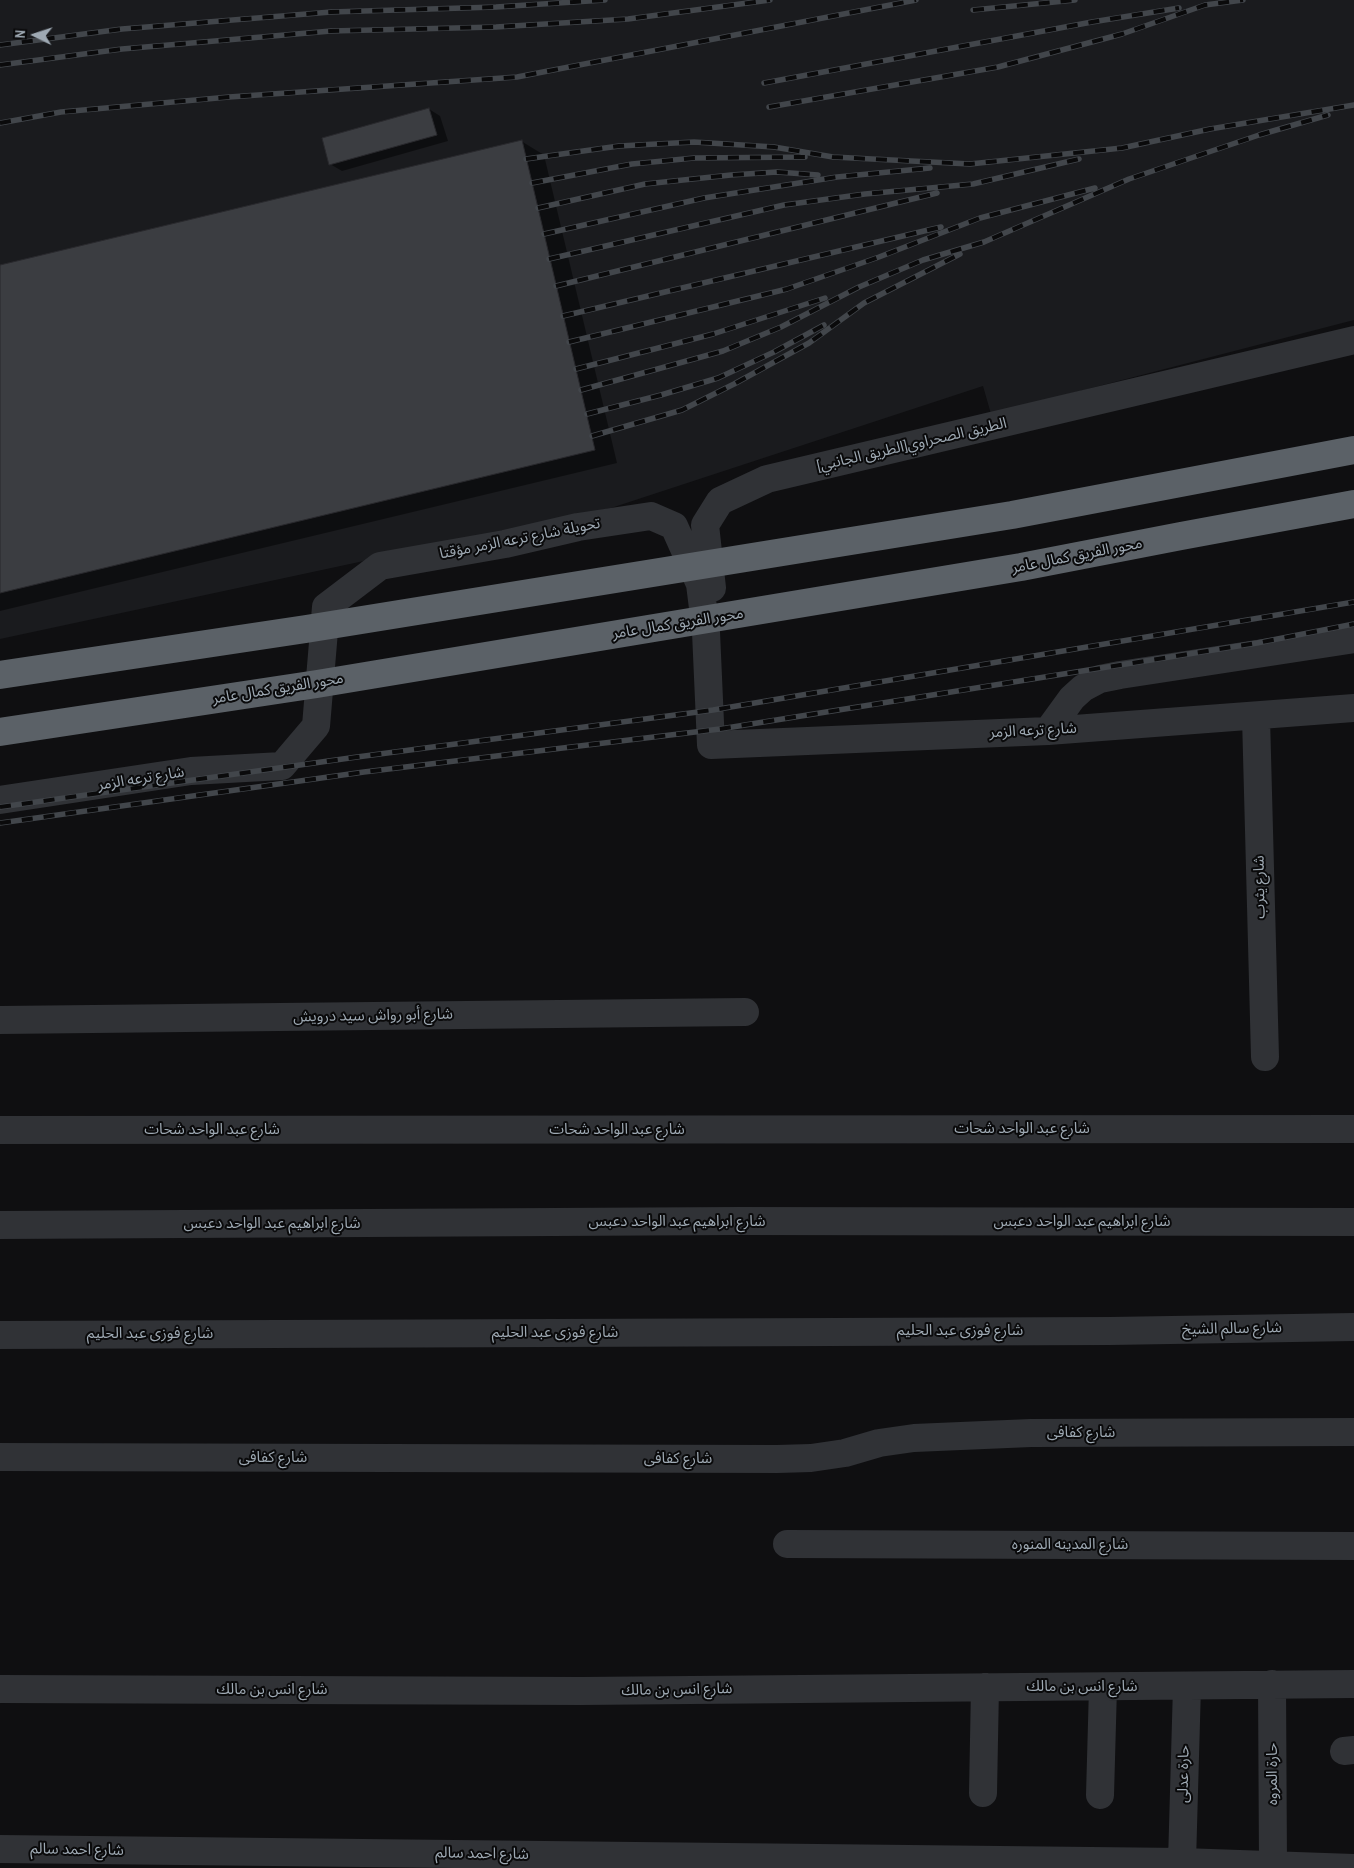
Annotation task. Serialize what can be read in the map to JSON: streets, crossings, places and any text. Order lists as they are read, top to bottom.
{
  "streets": {
    "highway": ["محور الفريق كمال عامر"],
    "street": [
      "الطريق الصحراوي[الطريق الجانبي]",
      "تحويلة شارع ترعه الزمر مؤقتا",
      "شارع ترعه الزمر",
      "شارع يثرب",
      "شارع أبو رواش سيد درويش",
      "شارع عبد الواحد شحات",
      "شارع ابراهيم عبد الواحد دعبس",
      "شارع سالم الشيخ",
      "شارع فوزى عبد الحليم",
      "شارع كفافى",
      "شارع المدينه المنوره",
      "شارع انس بن مالك",
      "حارة عدلى",
      "حارة المروه",
      "شارع احمد سالم"
    ]
  },
  "crossings": [
    ["الطريق الصحراوي[الطريق الجانبي]", "تحويلة شارع ترعه الزمر مؤقتا"],
    ["الطريق الصحراوي[الطريق الجانبي]", "شارع ترعه الزمر"],
    ["تحويلة شارع ترعه الزمر مؤقتا", "شارع ترعه الزمر"],
    ["شارع ترعه الزمر", "شارع يثرب"],
    ["شارع سالم الشيخ", "شارع فوزى عبد الحليم"],
    ["شارع انس بن مالك", "حارة عدلى"],
    ["شارع انس بن مالك", "حارة المروه"],
    ["حارة عدلى", "شارع احمد سالم"],
    ["حارة المروه", "شارع احمد سالم"]
  ],
  "north": "left"
}
